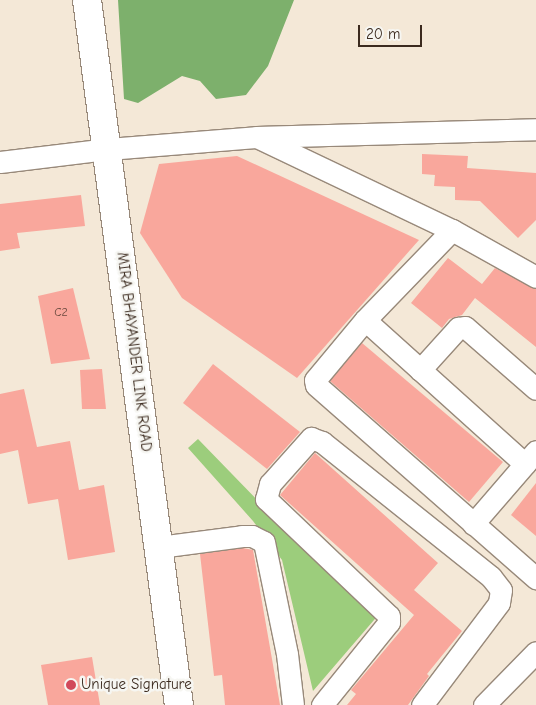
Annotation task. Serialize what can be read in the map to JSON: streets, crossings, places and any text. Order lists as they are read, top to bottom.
{
  "streets": {
    "street": ["MIRA BHAYANDER LINK ROAD"]
  },
  "places": ["Unique Signature"],
  "house_numbers": ["C2"],
  "scale_bar": "20 m"
}
